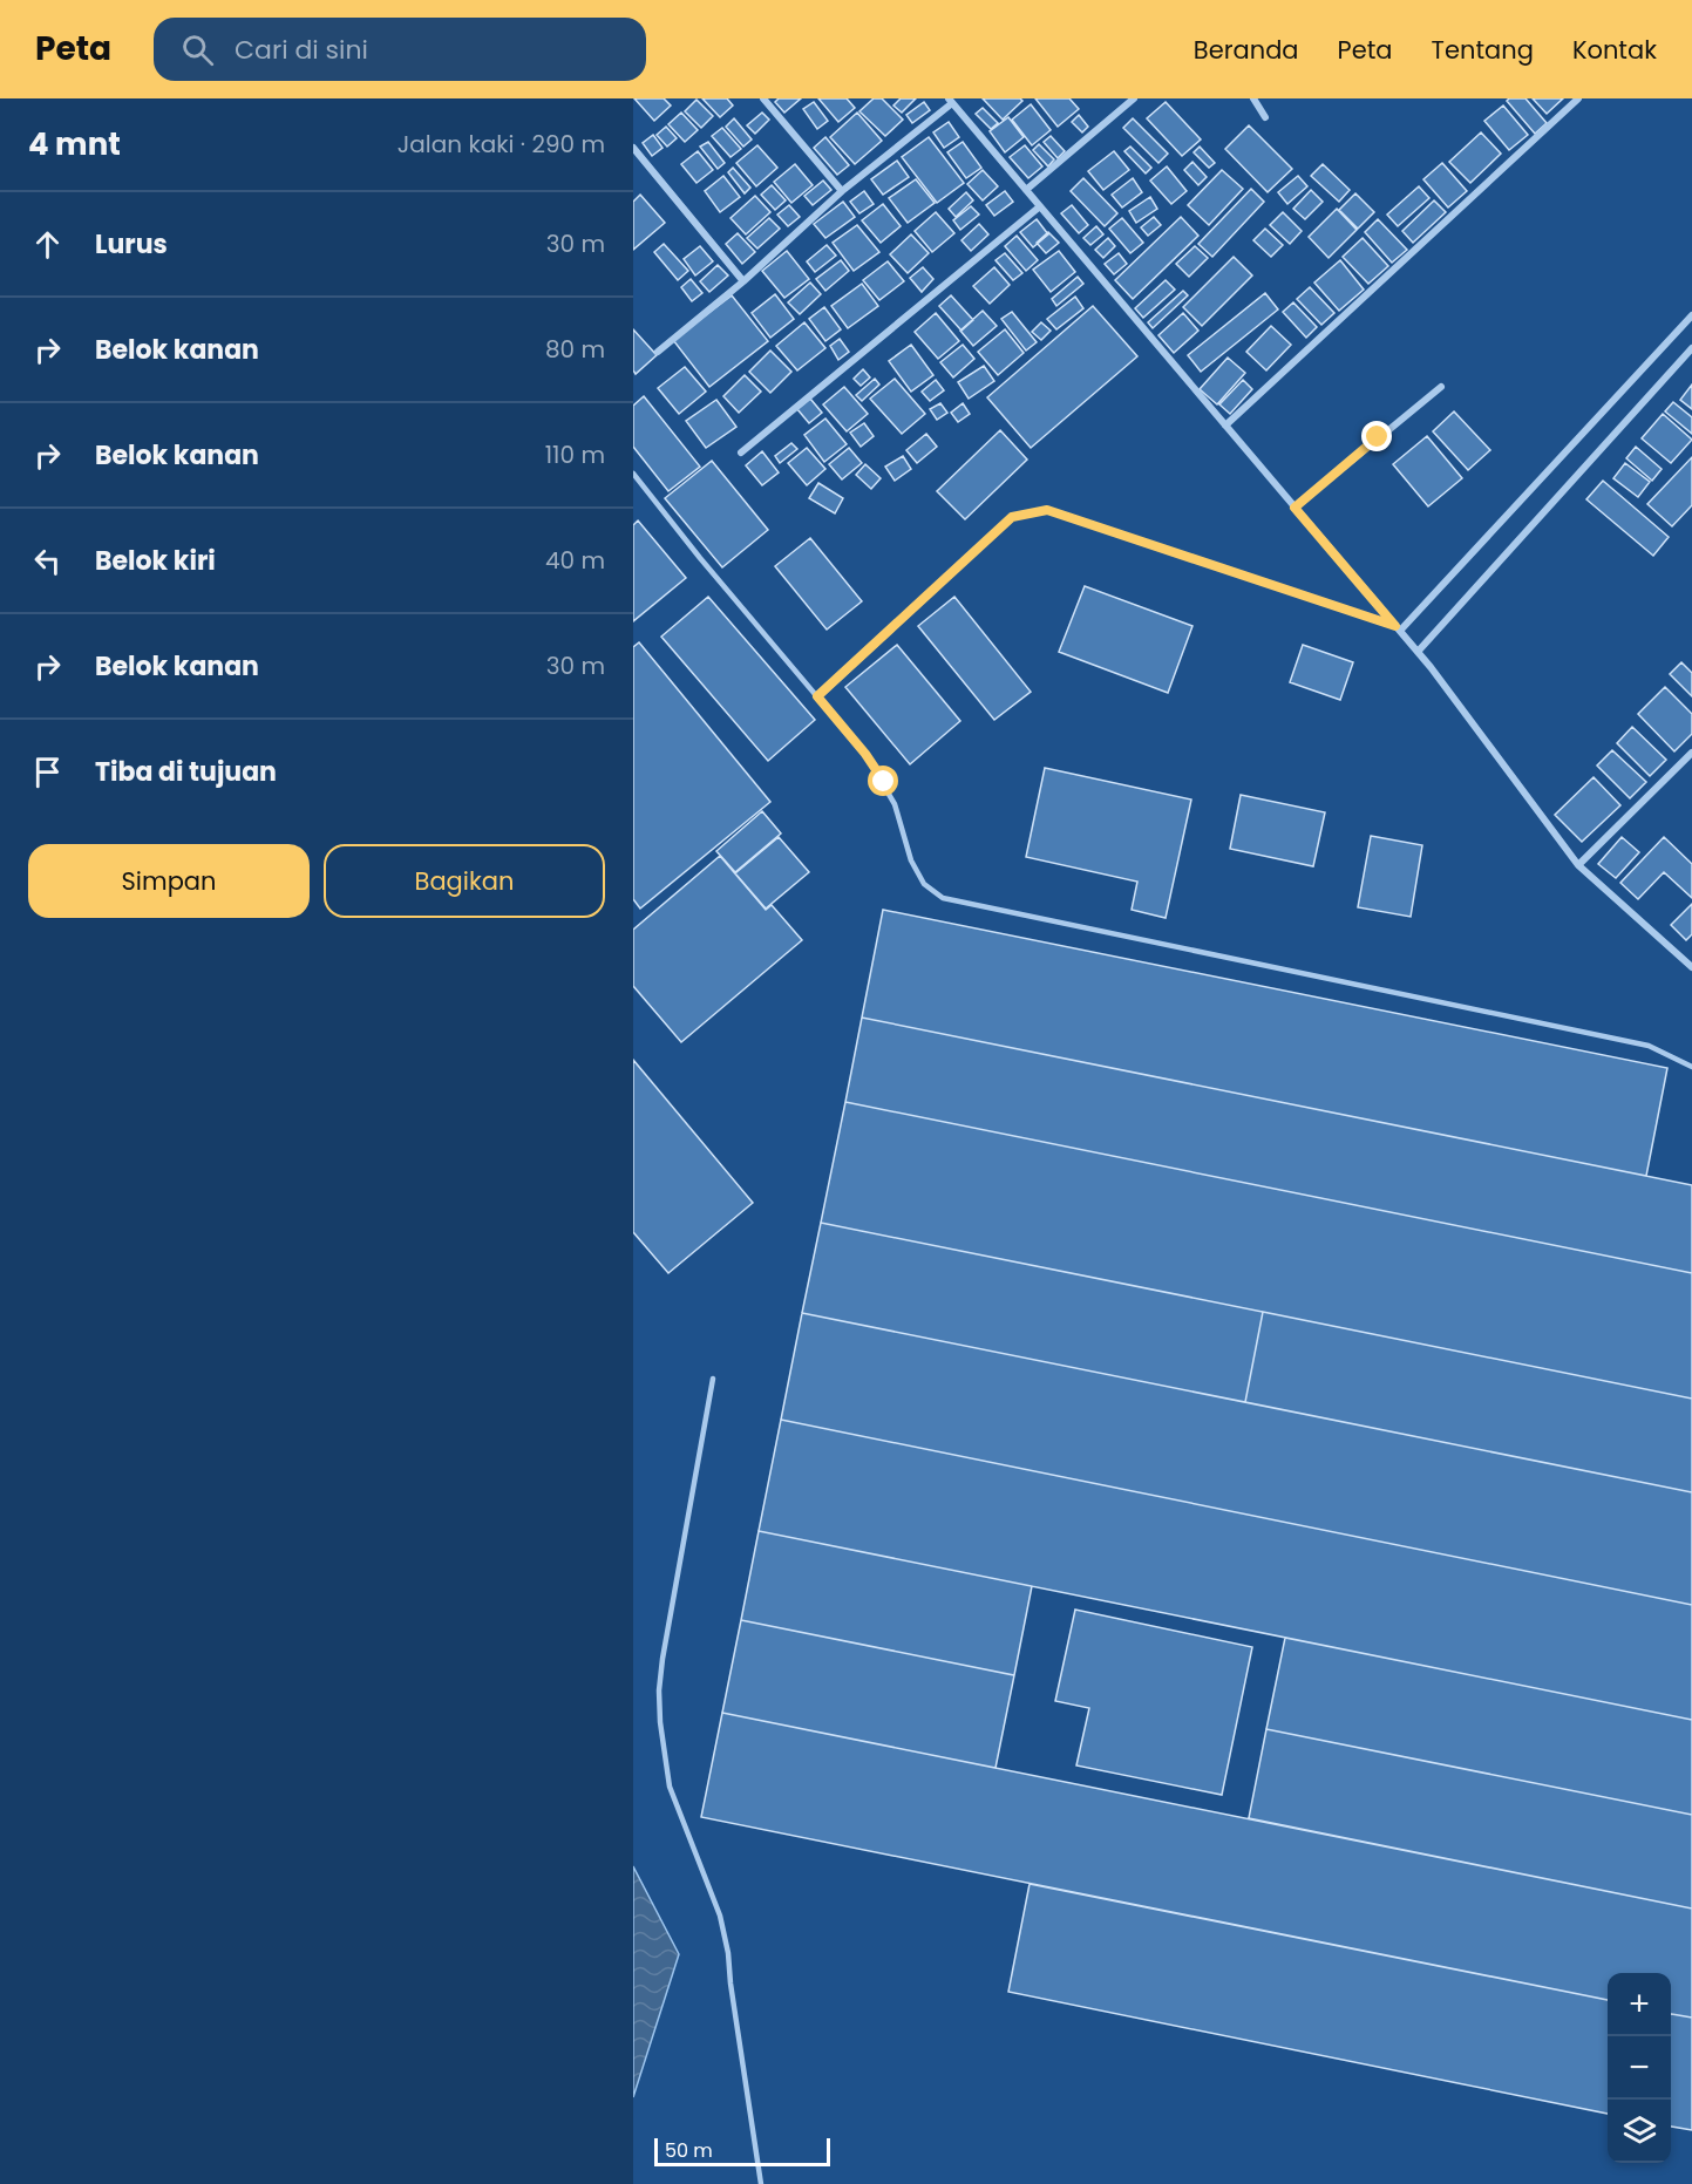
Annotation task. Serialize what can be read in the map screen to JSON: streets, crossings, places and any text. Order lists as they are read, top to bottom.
{
  "scale_bar": "50 m",
  "page": {
    "header": "Peta",
    "search": "Cari di sini",
    "nav": [
      "Beranda",
      "Peta",
      "Tentang",
      "Kontak"
    ],
    "heading": ["4 mnt", "Jalan kaki · 290 m"],
    "list": [
      ["Lurus", "30 m"],
      ["Belok kanan", "80 m"],
      ["Belok kanan", "110 m"],
      ["Belok kiri", "40 m"],
      ["Belok kanan", "30 m"],
      "Tiba di tujuan"
    ],
    "buttons": ["Simpan", "Bagikan"],
    "map_buttons": ["+", "−"],
    "scale": "50 m"
  }
}
